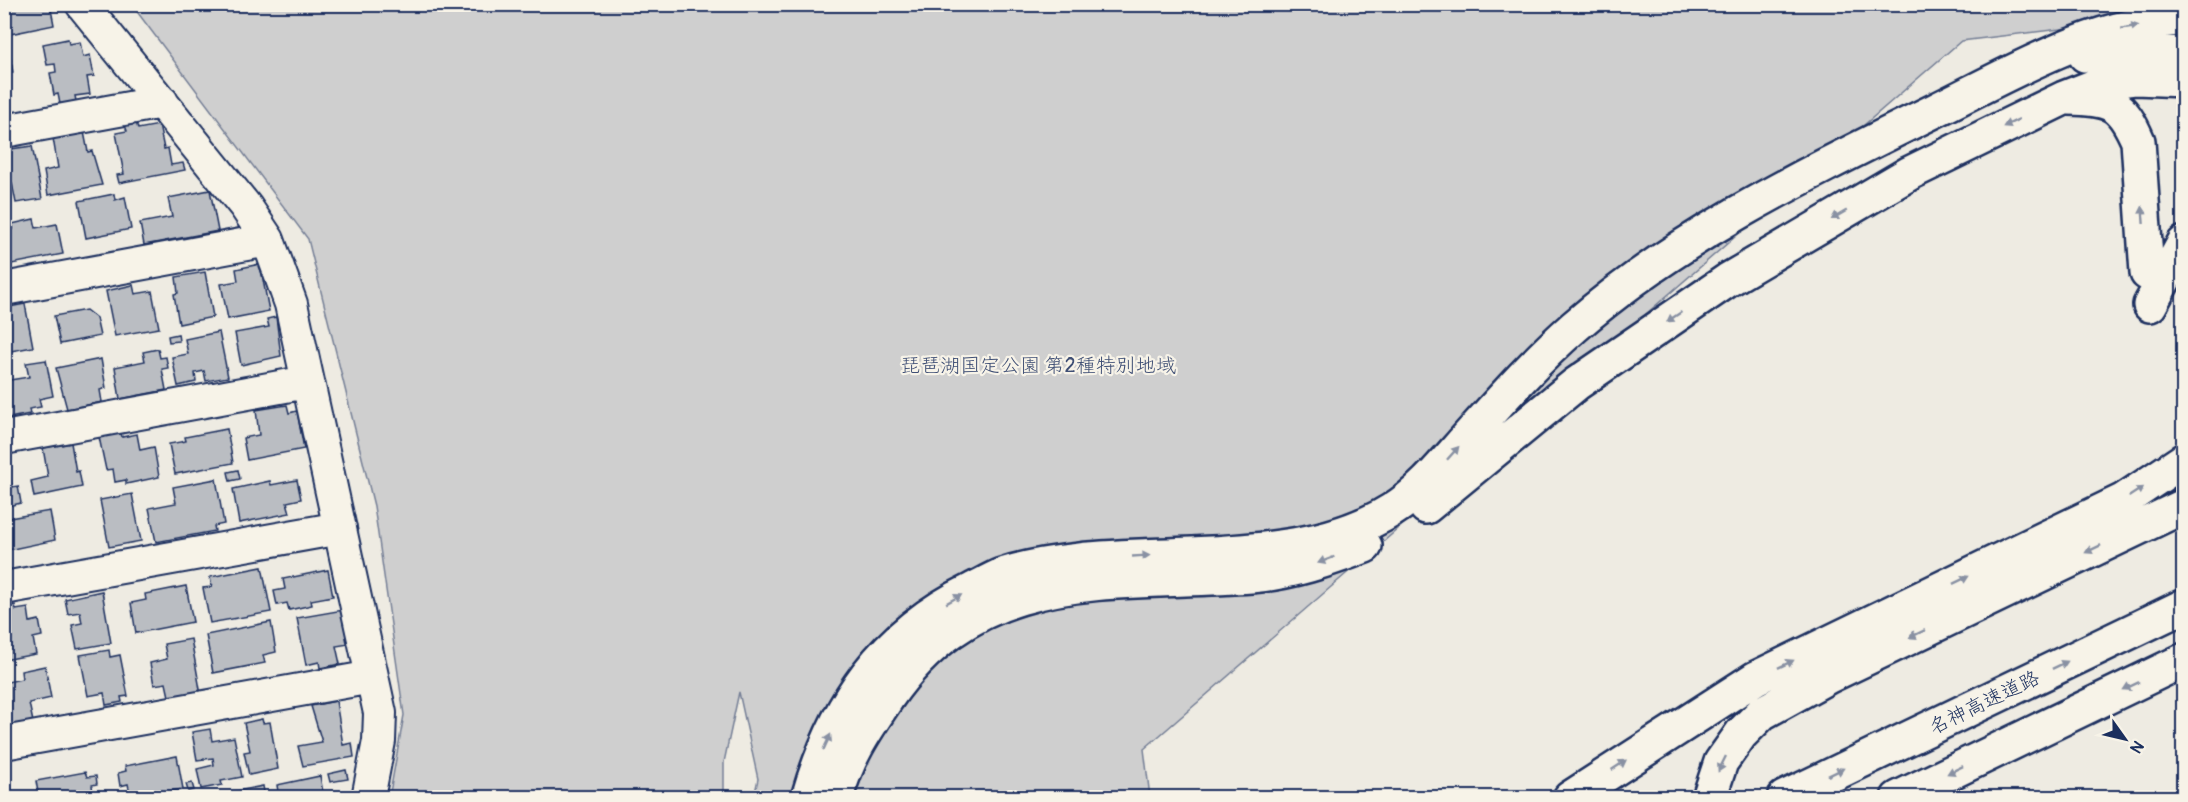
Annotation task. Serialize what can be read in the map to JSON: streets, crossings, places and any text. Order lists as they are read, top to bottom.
{
  "streets": {
    "highway": ["名神高速道路"]
  },
  "parks": ["琵琶湖国定公園 第2種特別地域"],
  "north": "bottom right"
}
